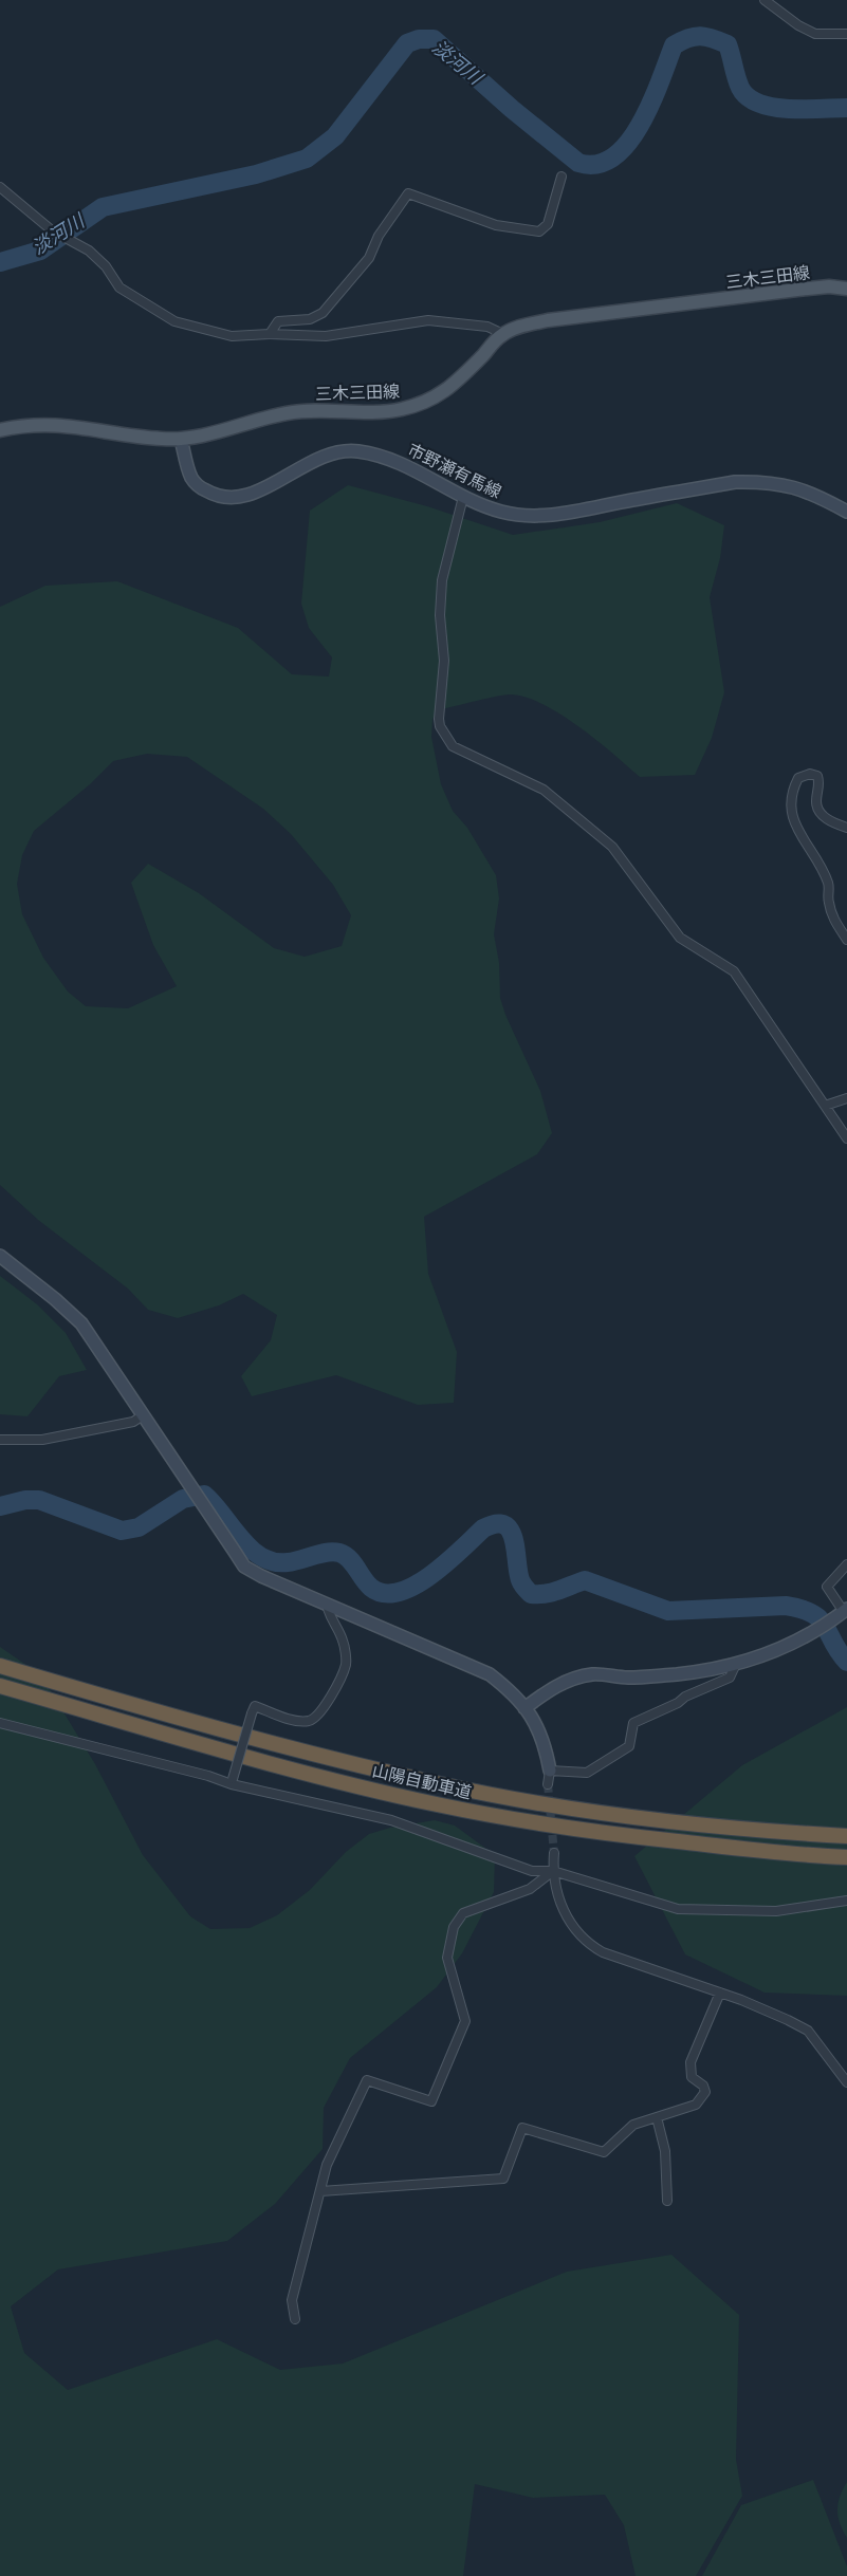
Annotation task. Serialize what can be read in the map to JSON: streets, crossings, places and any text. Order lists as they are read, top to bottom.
{
  "streets": {
    "highway": ["山陽自動車道"],
    "main road": ["三木三田線"],
    "street": ["市野瀬有馬線"]
  },
  "crossings": [
    ["三木三田線", "市野瀬有馬線"]
  ],
  "water": ["淡河川"]
}
